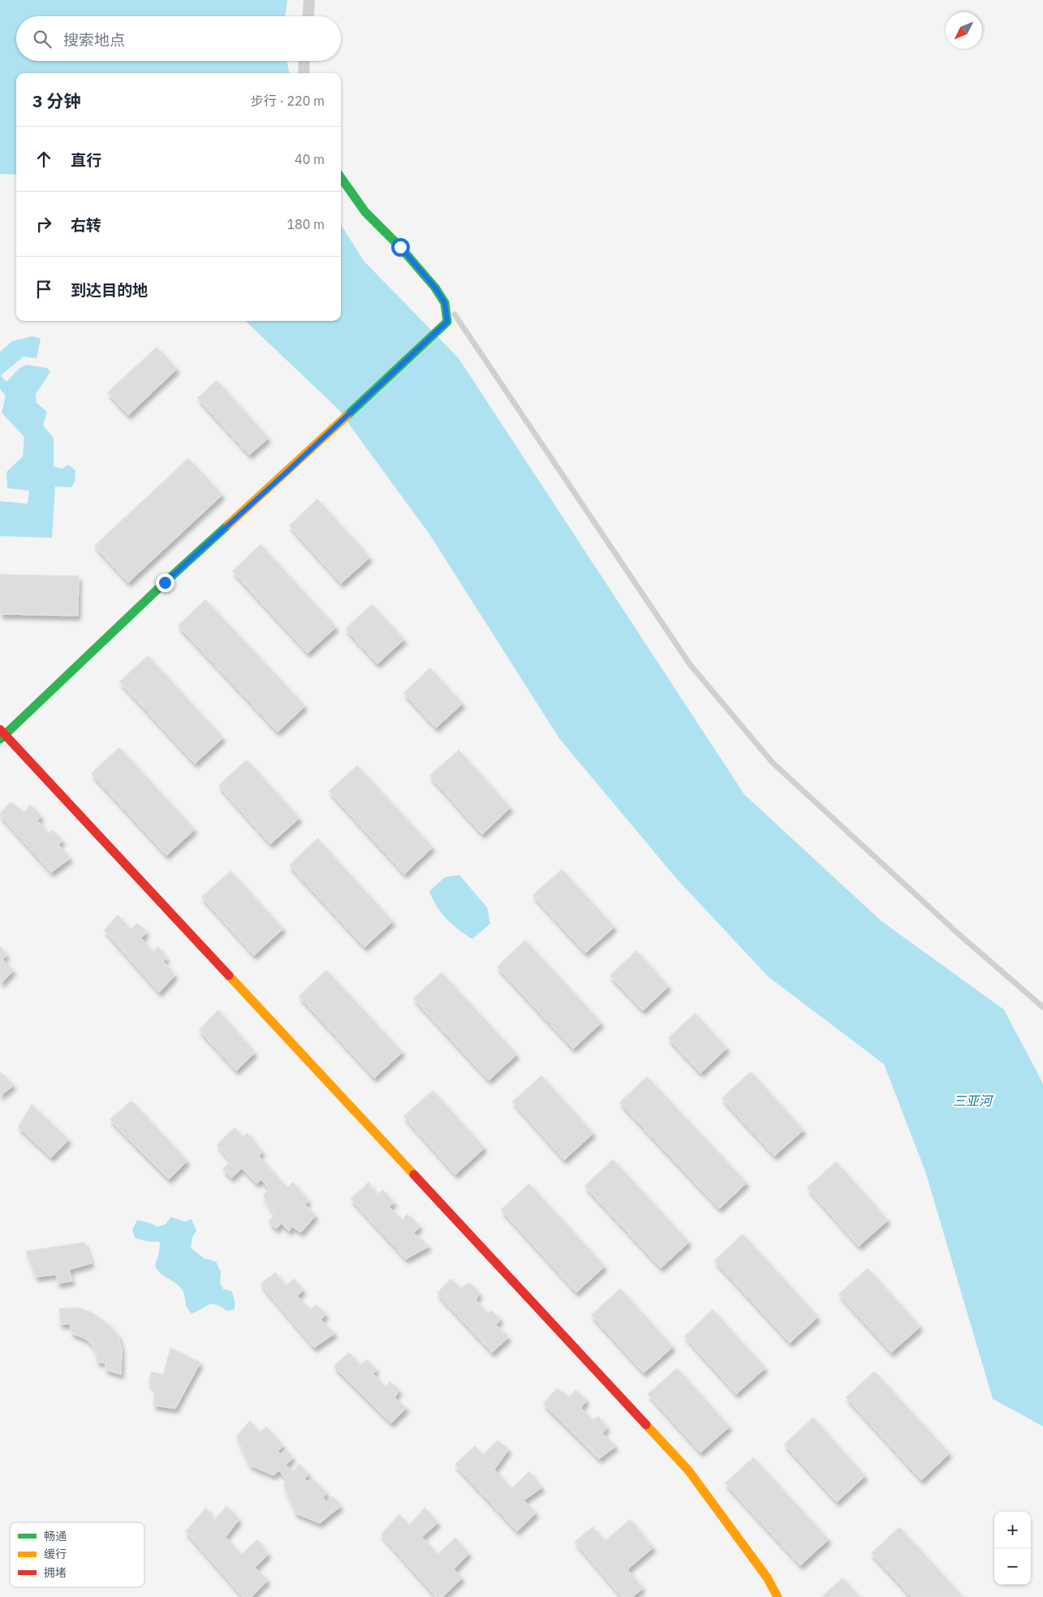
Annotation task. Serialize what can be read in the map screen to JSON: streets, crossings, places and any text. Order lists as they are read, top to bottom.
{
  "water": ["三亚河"],
  "legend": ["畅通", "缓行", "拥堵"],
  "north": "bottom left",
  "page": {
    "search": "搜索地点",
    "heading": ["3 分钟", "步行 · 220 m"],
    "list": [
      ["直行", "40 m"],
      ["右转", "180 m"],
      "到达目的地"
    ],
    "map_buttons": ["+", "−"]
  }
}
